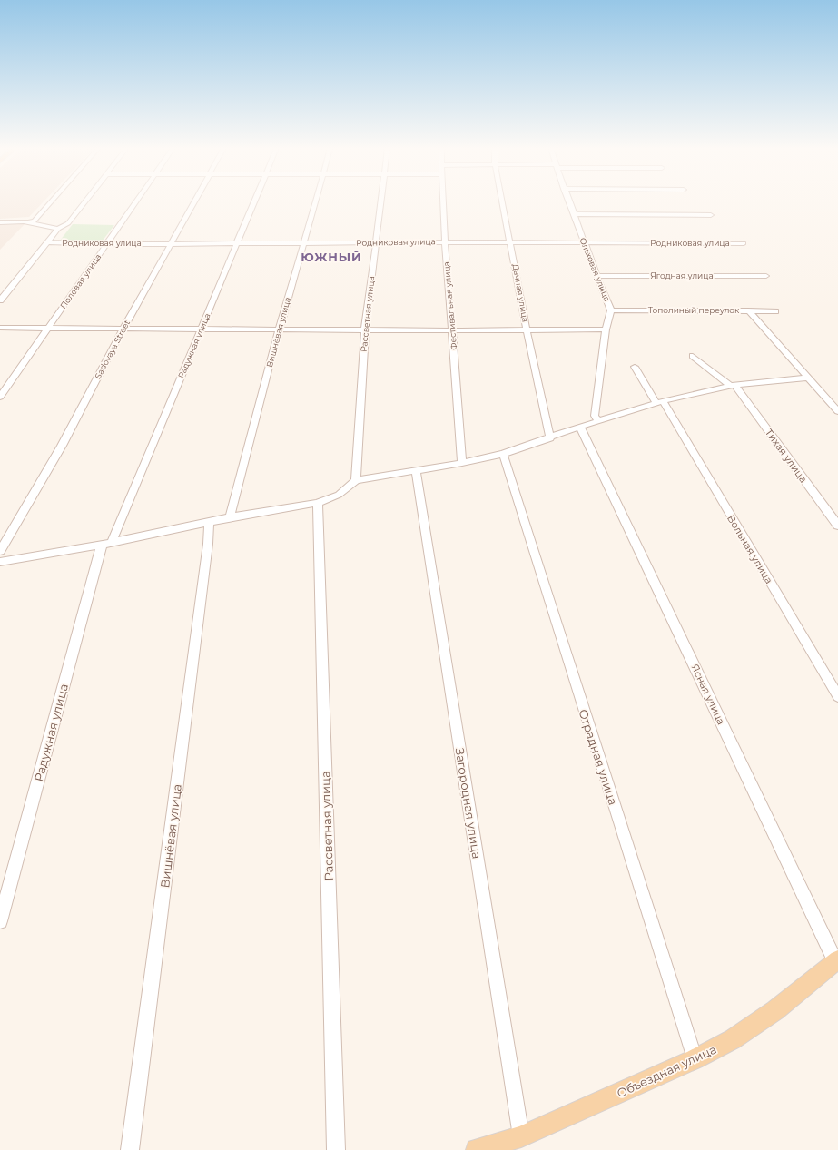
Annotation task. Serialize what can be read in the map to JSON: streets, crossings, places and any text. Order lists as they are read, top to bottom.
{
  "streets": {
    "main road": ["Объездная улица"],
    "street": [
      "Родниковая улица",
      "Ольховая улица",
      "Ягодная улица",
      "Полевая улица",
      "Дачная улица",
      "Фестивальная улица",
      "Тополиный переулок",
      "Рассветная улица",
      "Вишнёвая улица",
      "Радужная улица",
      "Sadovaya Street",
      "Тихая улица",
      "Вольная улица",
      "Ясная улица",
      "Отрадная улица",
      "Загородная улица"
    ]
  },
  "crossings": [
    ["Родниковая улица", "Ольховая улица"],
    ["Родниковая улица", "Полевая улица"],
    ["Родниковая улица", "Дачная улица"],
    ["Родниковая улица", "Фестивальная улица"],
    ["Родниковая улица", "Рассветная улица"],
    ["Родниковая улица", "Вишнёвая улица"],
    ["Родниковая улица", "Радужная улица"],
    ["Родниковая улица", "Sadovaya Street"],
    ["Ольховая улица", "Ягодная улица"],
    ["Ольховая улица", "Тополиный переулок"],
    ["Ясная улица", "Объездная улица"],
    ["Отрадная улица", "Объездная улица"],
    ["Загородная улица", "Объездная улица"]
  ],
  "districts": ["ЮЖНЫЙ"]
}
